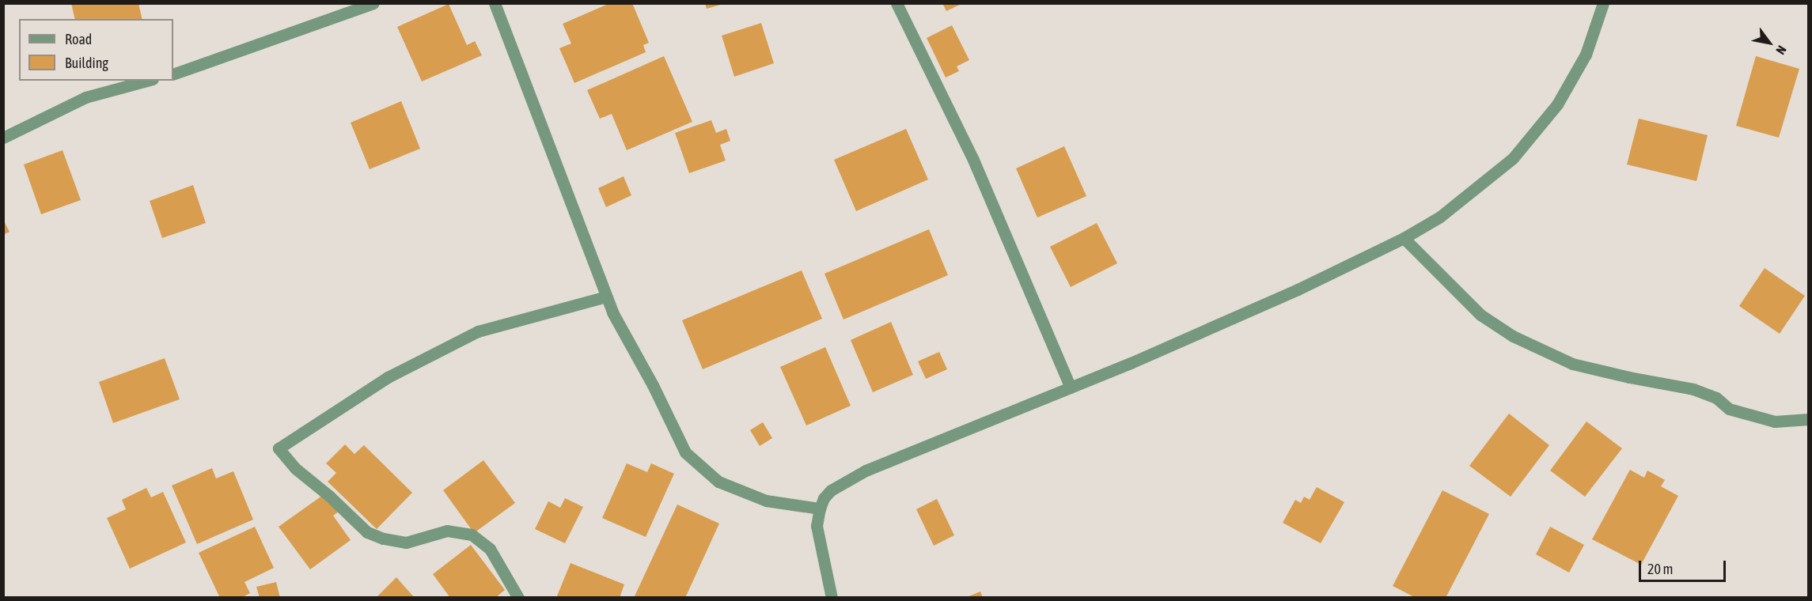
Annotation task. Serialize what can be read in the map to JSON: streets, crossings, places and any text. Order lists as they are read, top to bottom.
{
  "legend": ["Road", "Building"],
  "scale_bar": "20 m",
  "north": "bottom right"
}
